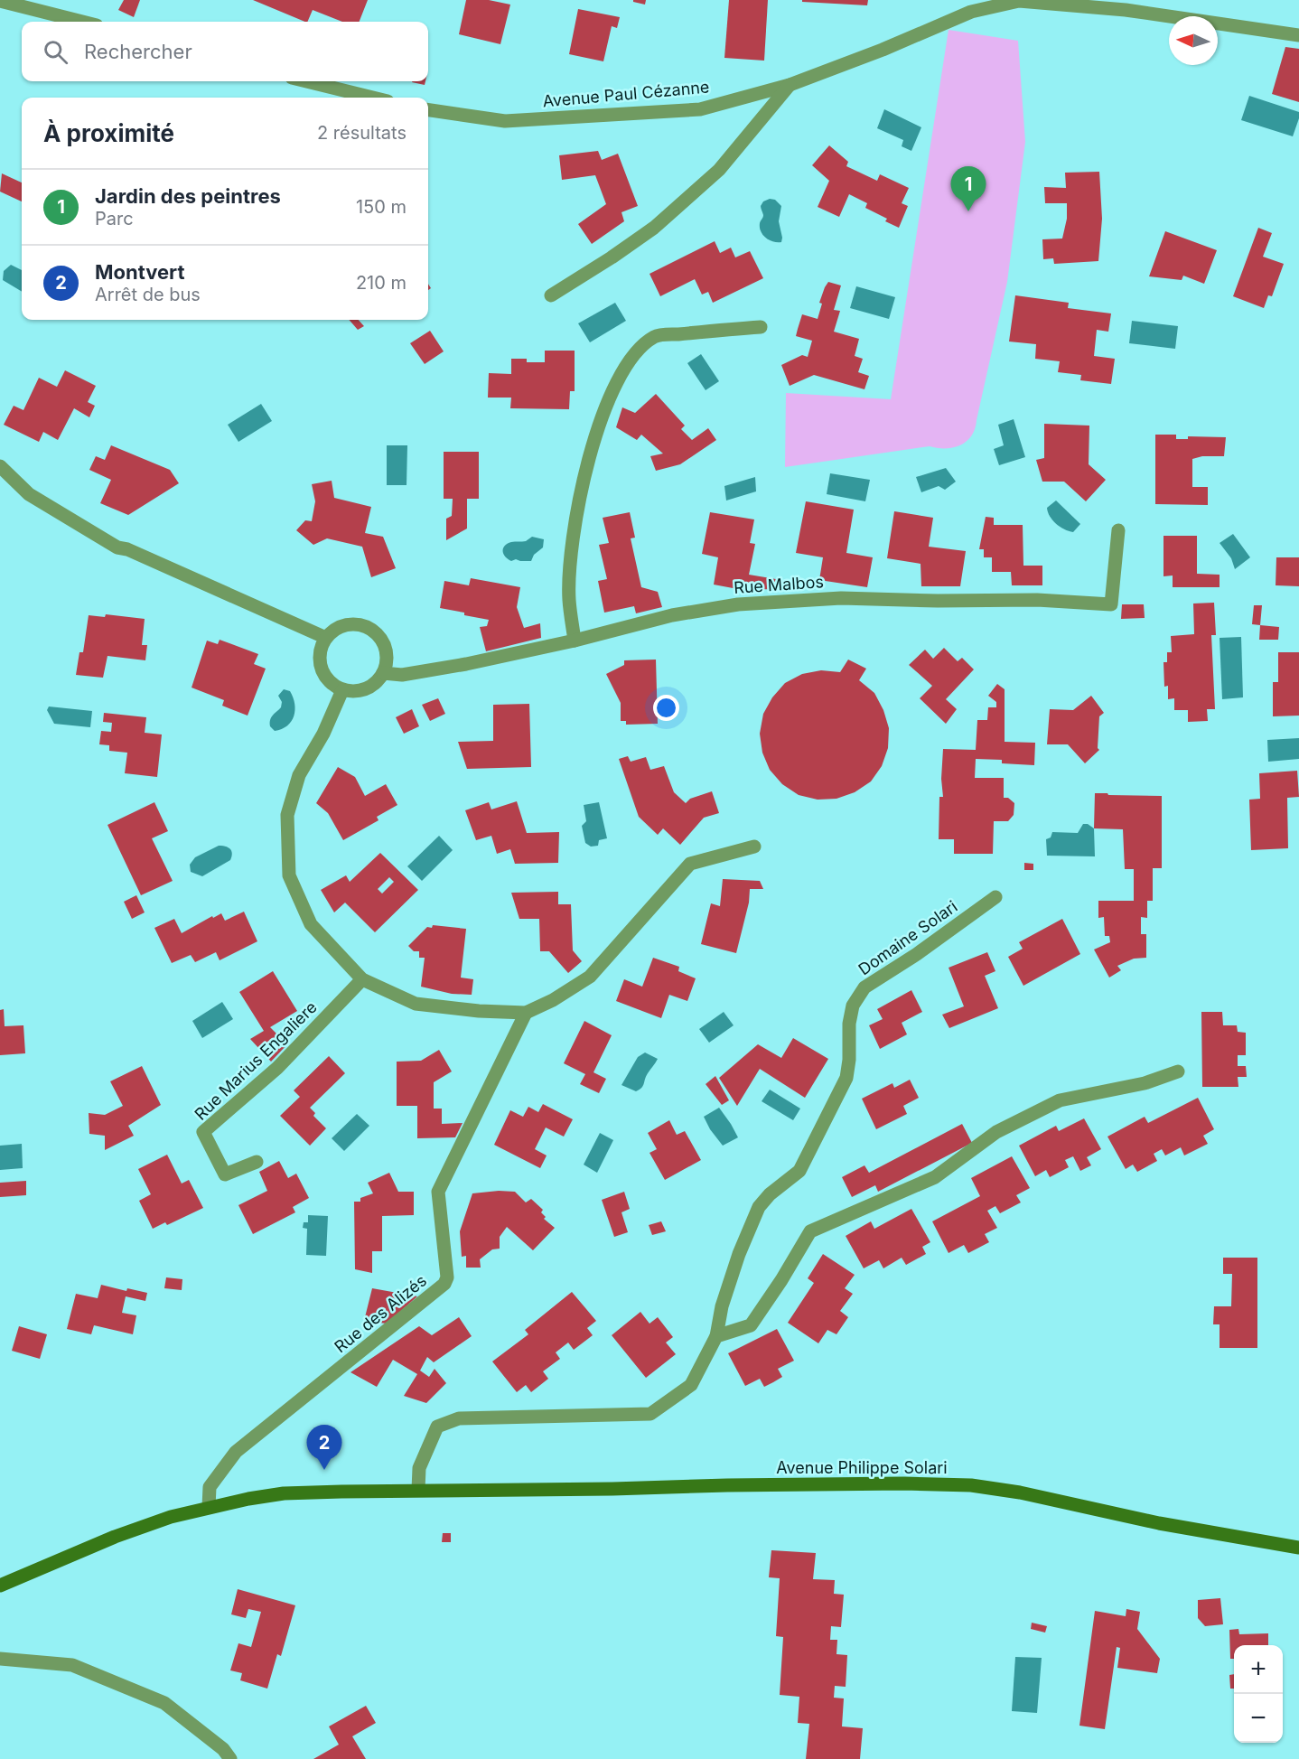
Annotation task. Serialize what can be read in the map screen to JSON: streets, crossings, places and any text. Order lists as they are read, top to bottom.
{
  "streets": {
    "main road": ["Avenue Philippe Solari"],
    "street": [
      "Avenue Paul Cézanne",
      "Rue Malbos",
      "Domaine Solari",
      "Rue Marius Engaliere",
      "Rue des Alizés"
    ]
  },
  "crossings": [
    ["Domaine Solari", "Avenue Philippe Solari"],
    ["Rue des Alizés", "Avenue Philippe Solari"]
  ],
  "north": "left",
  "page": {
    "search": "Rechercher",
    "heading": ["À proximité", "2 résultats"],
    "pins": ["1", "2"],
    "list": [
      {
        "mark": "1",
        "name": "Jardin des peintres",
        "note": "Parc",
        "value": "150 m"
      },
      {
        "mark": "2",
        "name": "Montvert",
        "note": "Arrêt de bus",
        "value": "210 m"
      }
    ],
    "map_buttons": ["+", "−"]
  }
}
